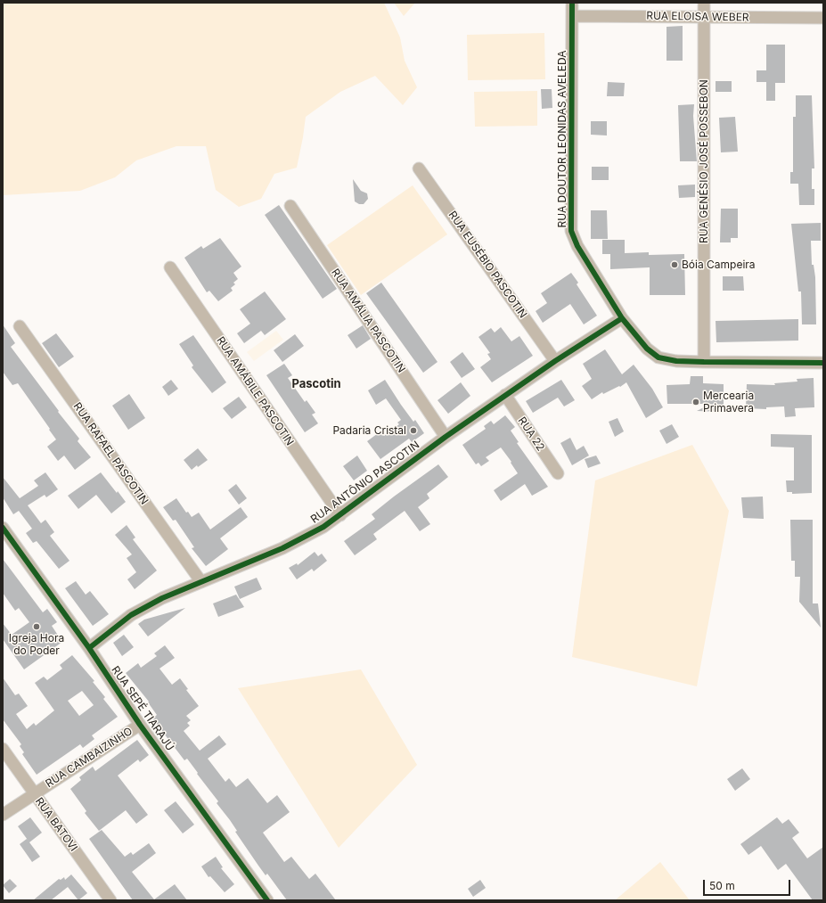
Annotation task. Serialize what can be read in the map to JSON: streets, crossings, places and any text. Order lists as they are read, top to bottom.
{
  "streets": {
    "street": [
      "RUA ELOISA WEBER",
      "RUA DOUTOR LEONIDAS AVELEDA",
      "RUA GENÉSIO JOSÉ POSSEBON",
      "RUA EUSÉBIO PASCOTIN",
      "RUA AMÁLIA PASCOTIN",
      "RUA AMÁBILE PASCOTIN",
      "RUA 22",
      "RUA RAFAEL PASCOTIN",
      "RUA ANTÔNIO PASCOTIN",
      "RUA SEPÉ TIARAJÚ",
      "RUA CAMBAIZINHO",
      "RUA BATOVI"
    ]
  },
  "crossings": [
    ["RUA ELOISA WEBER", "RUA DOUTOR LEONIDAS AVELEDA"],
    ["RUA ELOISA WEBER", "RUA GENÉSIO JOSÉ POSSEBON"],
    ["RUA DOUTOR LEONIDAS AVELEDA", "RUA GENÉSIO JOSÉ POSSEBON"],
    ["RUA DOUTOR LEONIDAS AVELEDA", "RUA ANTÔNIO PASCOTIN"],
    ["RUA EUSÉBIO PASCOTIN", "RUA ANTÔNIO PASCOTIN"],
    ["RUA AMÁLIA PASCOTIN", "RUA ANTÔNIO PASCOTIN"],
    ["RUA AMÁBILE PASCOTIN", "RUA ANTÔNIO PASCOTIN"],
    ["RUA 22", "RUA ANTÔNIO PASCOTIN"],
    ["RUA RAFAEL PASCOTIN", "RUA ANTÔNIO PASCOTIN"],
    ["RUA ANTÔNIO PASCOTIN", "RUA SEPÉ TIARAJÚ"],
    ["RUA SEPÉ TIARAJÚ", "RUA CAMBAIZINHO"],
    ["RUA CAMBAIZINHO", "RUA BATOVI"]
  ],
  "districts": ["Pascotin"],
  "places": [
    "Bóia Campeira",
    "Mercearia Primavera",
    "Padaria Cristal",
    "Igreja Hora do Poder"
  ],
  "scale_bar": "50 m"
}
